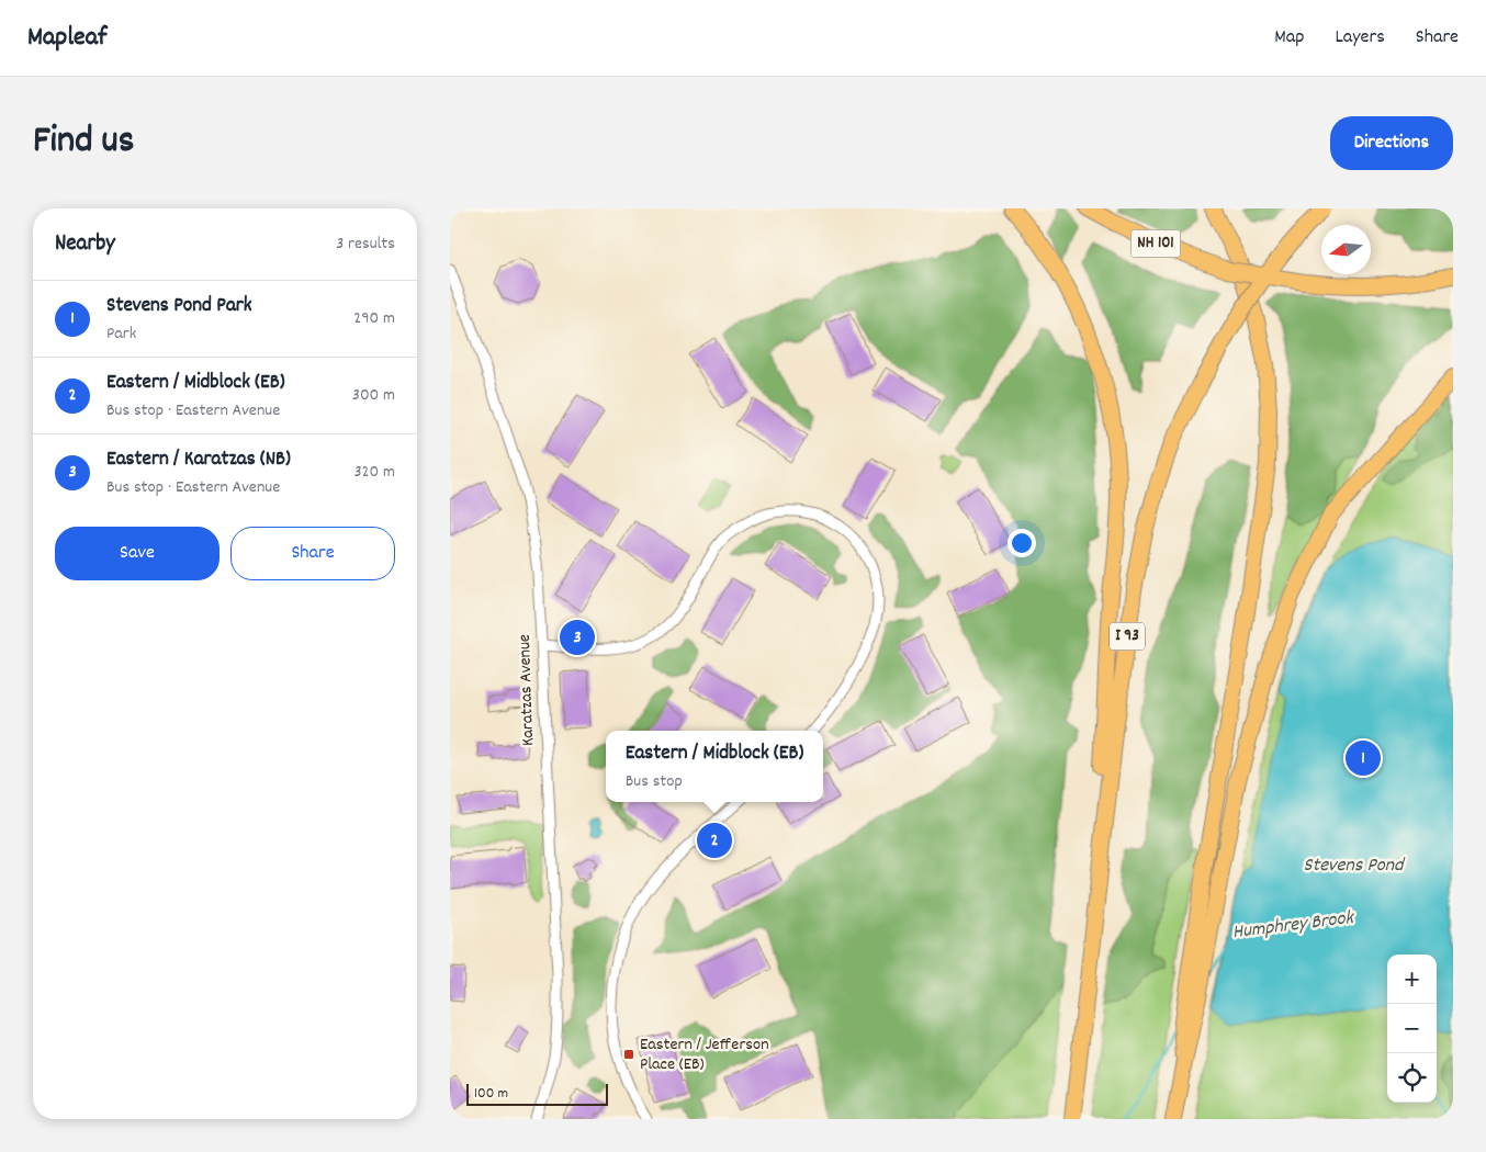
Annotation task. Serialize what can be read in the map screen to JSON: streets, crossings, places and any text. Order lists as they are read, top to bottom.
{
  "streets": {
    "highway": ["NH 101", "I 93"],
    "street": ["Karatzas Avenue"]
  },
  "water": ["Stevens Pond", "Humphrey Brook"],
  "places": {
    "transit": ["Eastern / Jefferson Place (EB)"]
  },
  "scale_bar": "100 m",
  "north": "left",
  "page": {
    "header": "Mapleaf",
    "nav": ["Map", "Layers", "Share"],
    "title": "Find us",
    "buttons": [
      "Directions",
      ["Save", "Share"]
    ],
    "heading": ["Nearby", "3 results"],
    "list": [
      {
        "mark": "1",
        "name": "Stevens Pond Park",
        "note": "Park",
        "value": "290 m"
      },
      {
        "mark": "2",
        "name": "Eastern / Midblock (EB)",
        "note": "Bus stop · Eastern Avenue",
        "value": "300 m"
      },
      {
        "mark": "3",
        "name": "Eastern / Karatzas (NB)",
        "note": "Bus stop · Eastern Avenue",
        "value": "320 m"
      }
    ],
    "pins": ["3", "1", "2"],
    "popup": ["Eastern / Midblock (EB)", "Bus stop"],
    "map_buttons": ["+", "−"],
    "scale": "100 m"
  }
}
